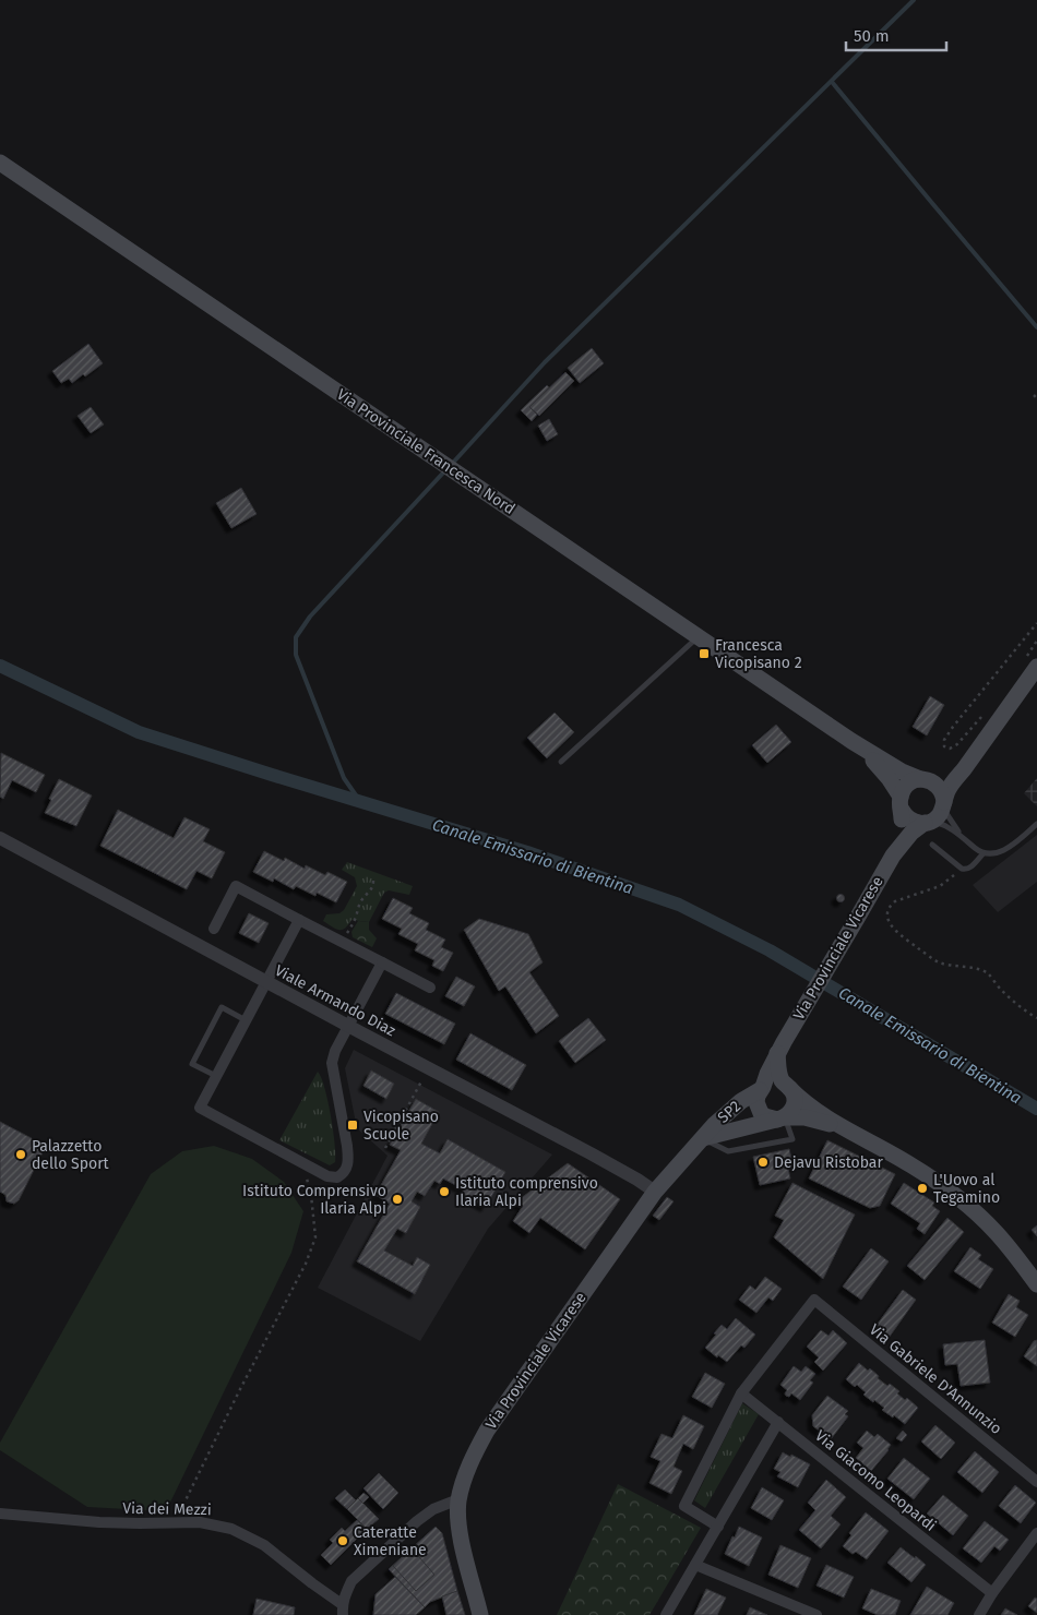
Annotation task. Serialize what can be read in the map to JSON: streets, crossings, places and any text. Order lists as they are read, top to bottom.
{
  "streets": {
    "main road": ["Via Provinciale Francesca Nord", "Via Provinciale Vicarese", "SP2"],
    "street": [
      "Viale Armando Diaz",
      "Via Gabriele D'Annunzio",
      "Via Giacomo Leopardi",
      "Via dei Mezzi"
    ]
  },
  "crossings": [
    ["Via Provinciale Vicarese", "Viale Armando Diaz"],
    ["Via Provinciale Vicarese", "SP2"],
    ["Via Gabriele D'Annunzio", "Via Giacomo Leopardi"]
  ],
  "water": ["Canale Emissario di Bientina"],
  "places": {
    "transit": ["Francesca Vicopisano 2", "Vicopisano Scuole"],
    "other": [
      "Palazzetto dello Sport",
      "Dejavu Ristobar",
      "L'Uovo al Tegamino",
      "Istituto comprensivo Ilaria Alpi",
      "Istituto Comprensivo Ilaria Alpi",
      "Cateratte Ximeniane"
    ]
  },
  "scale_bar": "50 m"
}
